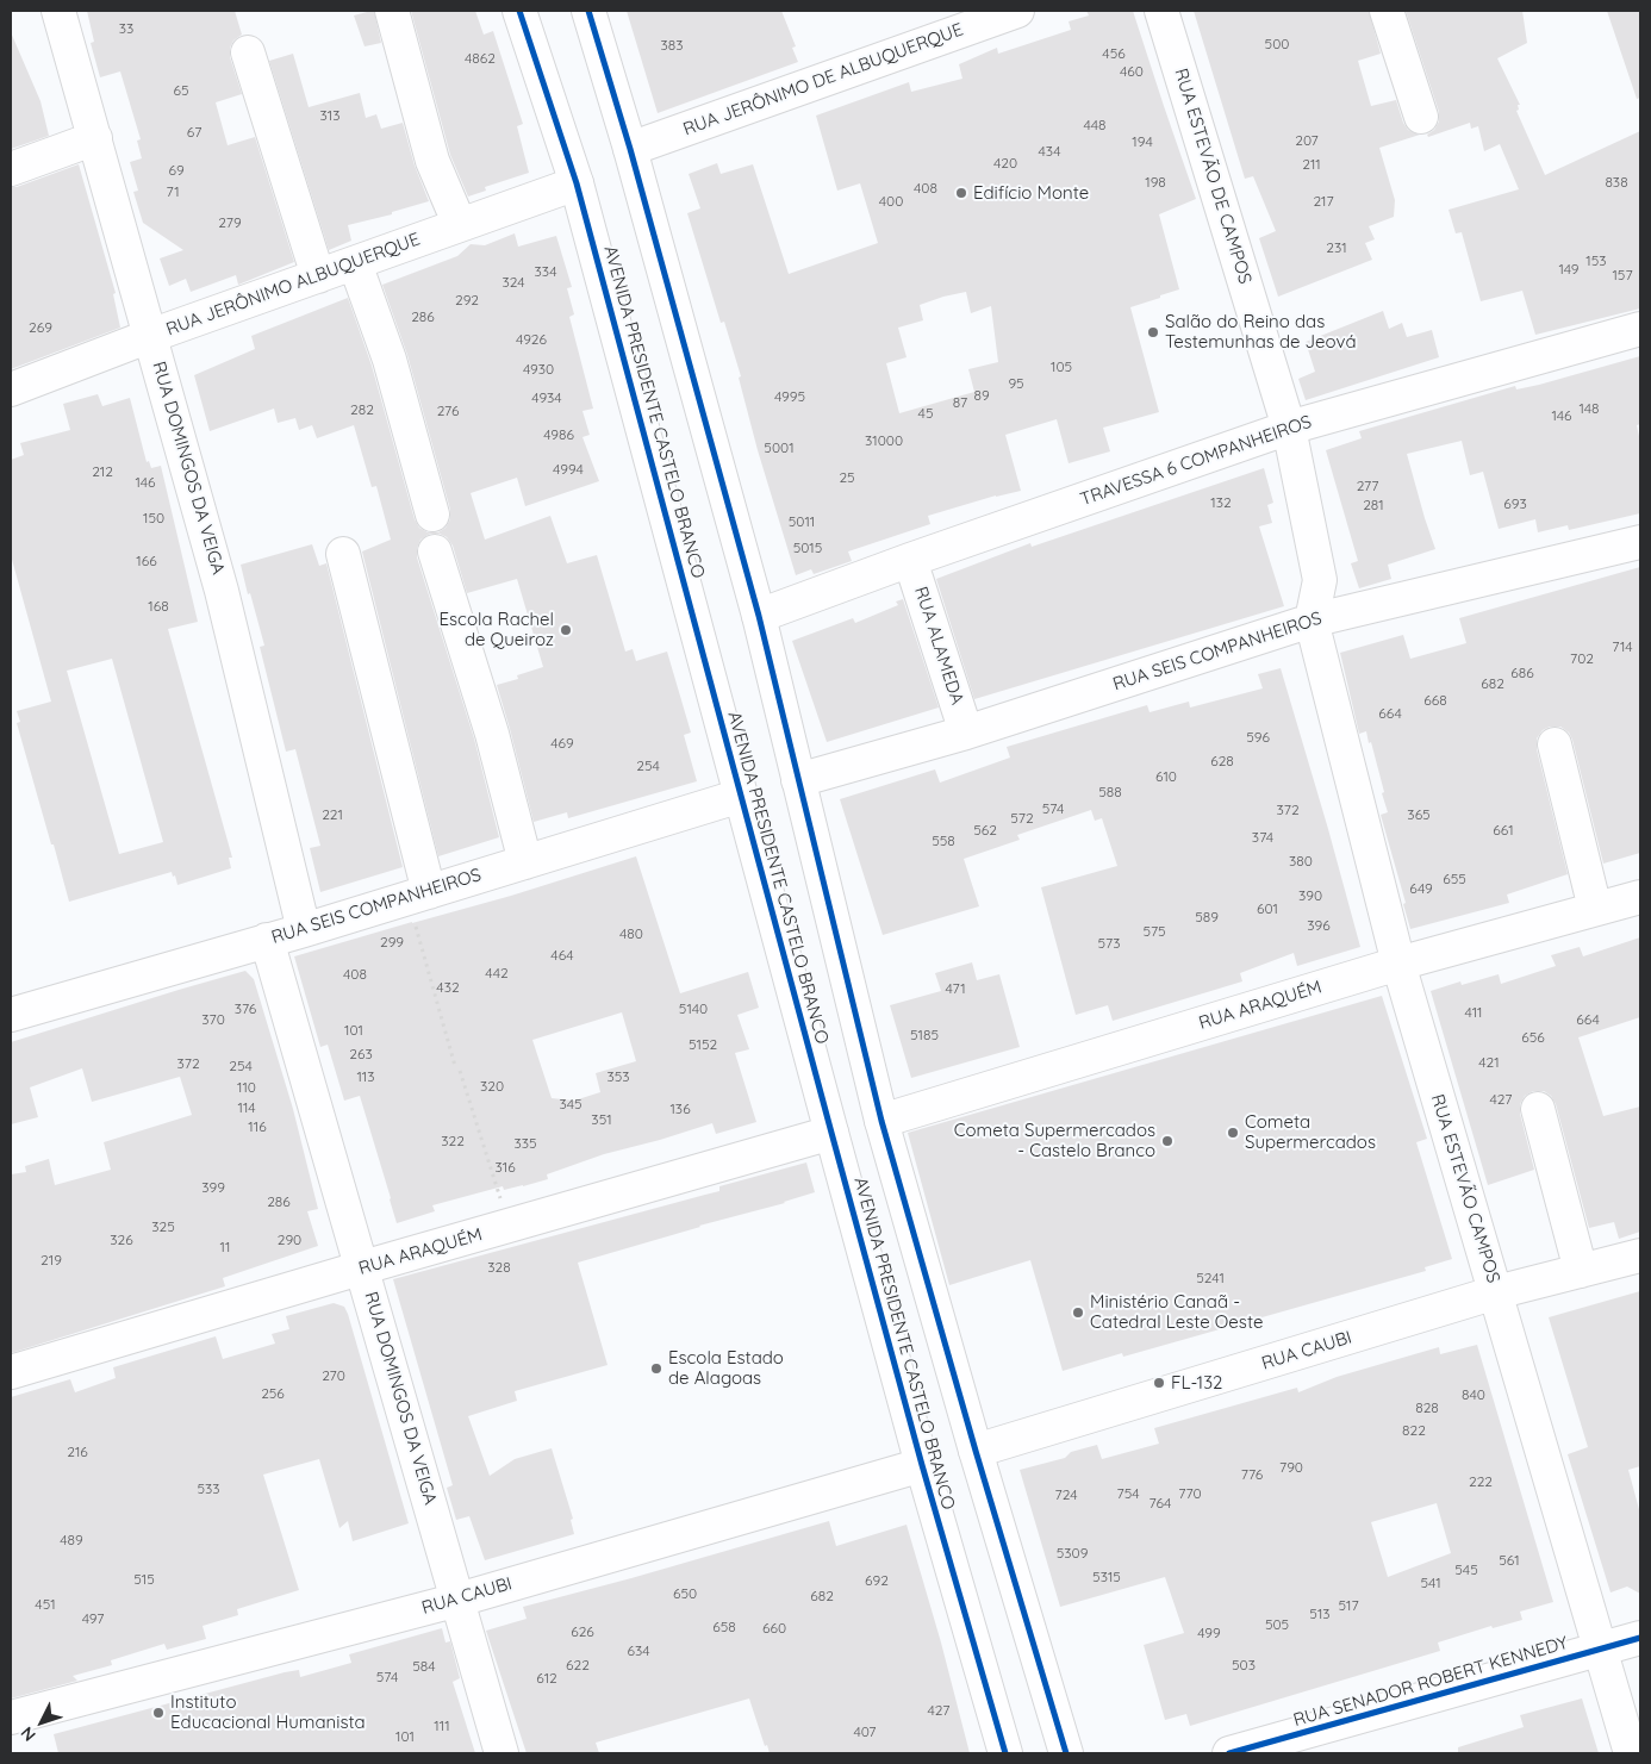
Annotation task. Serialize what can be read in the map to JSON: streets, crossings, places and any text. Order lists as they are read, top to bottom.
{
  "streets": {
    "street": [
      "RUA JERÔNIMO DE ALBUQUERQUE",
      "RUA ESTEVÃO DE CAMPOS",
      "RUA JERÔNIMO ALBUQUERQUE",
      "AVENIDA PRESIDENTE CASTELO BRANCO",
      "TRAVESSA 6 COMPANHEIROS",
      "RUA DOMINGOS DA VEIGA",
      "RUA ALAMEDA",
      "RUA SEIS COMPANHEIROS",
      "RUA ARAQUÉM",
      "RUA ESTEVÃO CAMPOS",
      "RUA CAUBI",
      "RUA SENADOR ROBERT KENNEDY"
    ]
  },
  "crossings": [
    ["RUA JERÔNIMO DE ALBUQUERQUE", "AVENIDA PRESIDENTE CASTELO BRANCO"],
    ["RUA ESTEVÃO DE CAMPOS", "TRAVESSA 6 COMPANHEIROS"],
    ["RUA ESTEVÃO DE CAMPOS", "RUA SEIS COMPANHEIROS"],
    ["RUA ESTEVÃO DE CAMPOS", "RUA ESTEVÃO CAMPOS"],
    ["RUA JERÔNIMO ALBUQUERQUE", "AVENIDA PRESIDENTE CASTELO BRANCO"],
    ["RUA JERÔNIMO ALBUQUERQUE", "RUA DOMINGOS DA VEIGA"],
    ["AVENIDA PRESIDENTE CASTELO BRANCO", "TRAVESSA 6 COMPANHEIROS"],
    ["AVENIDA PRESIDENTE CASTELO BRANCO", "RUA SEIS COMPANHEIROS"],
    ["AVENIDA PRESIDENTE CASTELO BRANCO", "RUA ARAQUÉM"],
    ["AVENIDA PRESIDENTE CASTELO BRANCO", "RUA CAUBI"],
    ["TRAVESSA 6 COMPANHEIROS", "RUA ALAMEDA"],
    ["RUA DOMINGOS DA VEIGA", "RUA SEIS COMPANHEIROS"],
    ["RUA DOMINGOS DA VEIGA", "RUA ARAQUÉM"],
    ["RUA DOMINGOS DA VEIGA", "RUA CAUBI"],
    ["RUA ALAMEDA", "RUA SEIS COMPANHEIROS"],
    ["RUA SEIS COMPANHEIROS", "RUA ESTEVÃO CAMPOS"],
    ["RUA ARAQUÉM", "RUA ESTEVÃO CAMPOS"],
    ["RUA ESTEVÃO CAMPOS", "RUA CAUBI"],
    ["RUA ESTEVÃO CAMPOS", "RUA SENADOR ROBERT KENNEDY"]
  ],
  "places": [
    "Edifício Monte",
    "Salão do Reino das Testemunhas de Jeová",
    "Escola Rachel de Queiroz",
    "Cometa Supermercados",
    "Cometa Supermercados - Castelo Branco",
    "Ministério Canaã - Catedral Leste Oeste",
    "Escola Estado de Alagoas",
    "FL-132",
    "Instituto Educacional Humanista"
  ],
  "house_numbers": [
    "33",
    "500",
    "383",
    "456",
    "4862",
    "460",
    "65",
    "313",
    "448",
    "67",
    "207",
    "194",
    "434",
    "420",
    "211",
    "69",
    "198",
    "838",
    "408",
    "71",
    "400",
    "217",
    "279",
    "231",
    "153",
    "149",
    "334",
    "157",
    "324",
    "292",
    "286",
    "269",
    "4926",
    "105",
    "4930",
    "95",
    "89",
    "4995",
    "4934",
    "87",
    "148",
    "282",
    "276",
    "45",
    "146",
    "4986",
    "31000",
    "5001",
    "4994",
    "212",
    "25",
    "146",
    "277",
    "132",
    "693",
    "281",
    "150",
    "5011",
    "5015",
    "166",
    "168",
    "714",
    "702",
    "686",
    "682",
    "668",
    "664",
    "596",
    "469",
    "628",
    "254",
    "610",
    "588",
    "574",
    "372",
    "221",
    "365",
    "572",
    "562",
    "661",
    "374",
    "558",
    "380",
    "655",
    "649",
    "390",
    "601",
    "589",
    "396",
    "575",
    "480",
    "299",
    "573",
    "464",
    "442",
    "408",
    "432",
    "471",
    "376",
    "5140",
    "411",
    "370",
    "664",
    "101",
    "5185",
    "656",
    "5152",
    "263",
    "421",
    "372",
    "254",
    "113",
    "353",
    "320",
    "110",
    "427",
    "345",
    "114",
    "136",
    "351",
    "116",
    "322",
    "335",
    "316",
    "399",
    "286",
    "325",
    "326",
    "290",
    "11",
    "219",
    "328",
    "5241",
    "270",
    "256",
    "840",
    "828",
    "822",
    "216",
    "790",
    "776",
    "222",
    "533",
    "754",
    "770",
    "724",
    "764",
    "489",
    "5309",
    "561",
    "545",
    "5315",
    "515",
    "692",
    "541",
    "650",
    "682",
    "451",
    "517",
    "513",
    "497",
    "505",
    "658",
    "660",
    "626",
    "499",
    "634",
    "622",
    "503",
    "584",
    "574",
    "612",
    "427",
    "111",
    "407",
    "101"
  ],
  "north": "bottom left"
}
